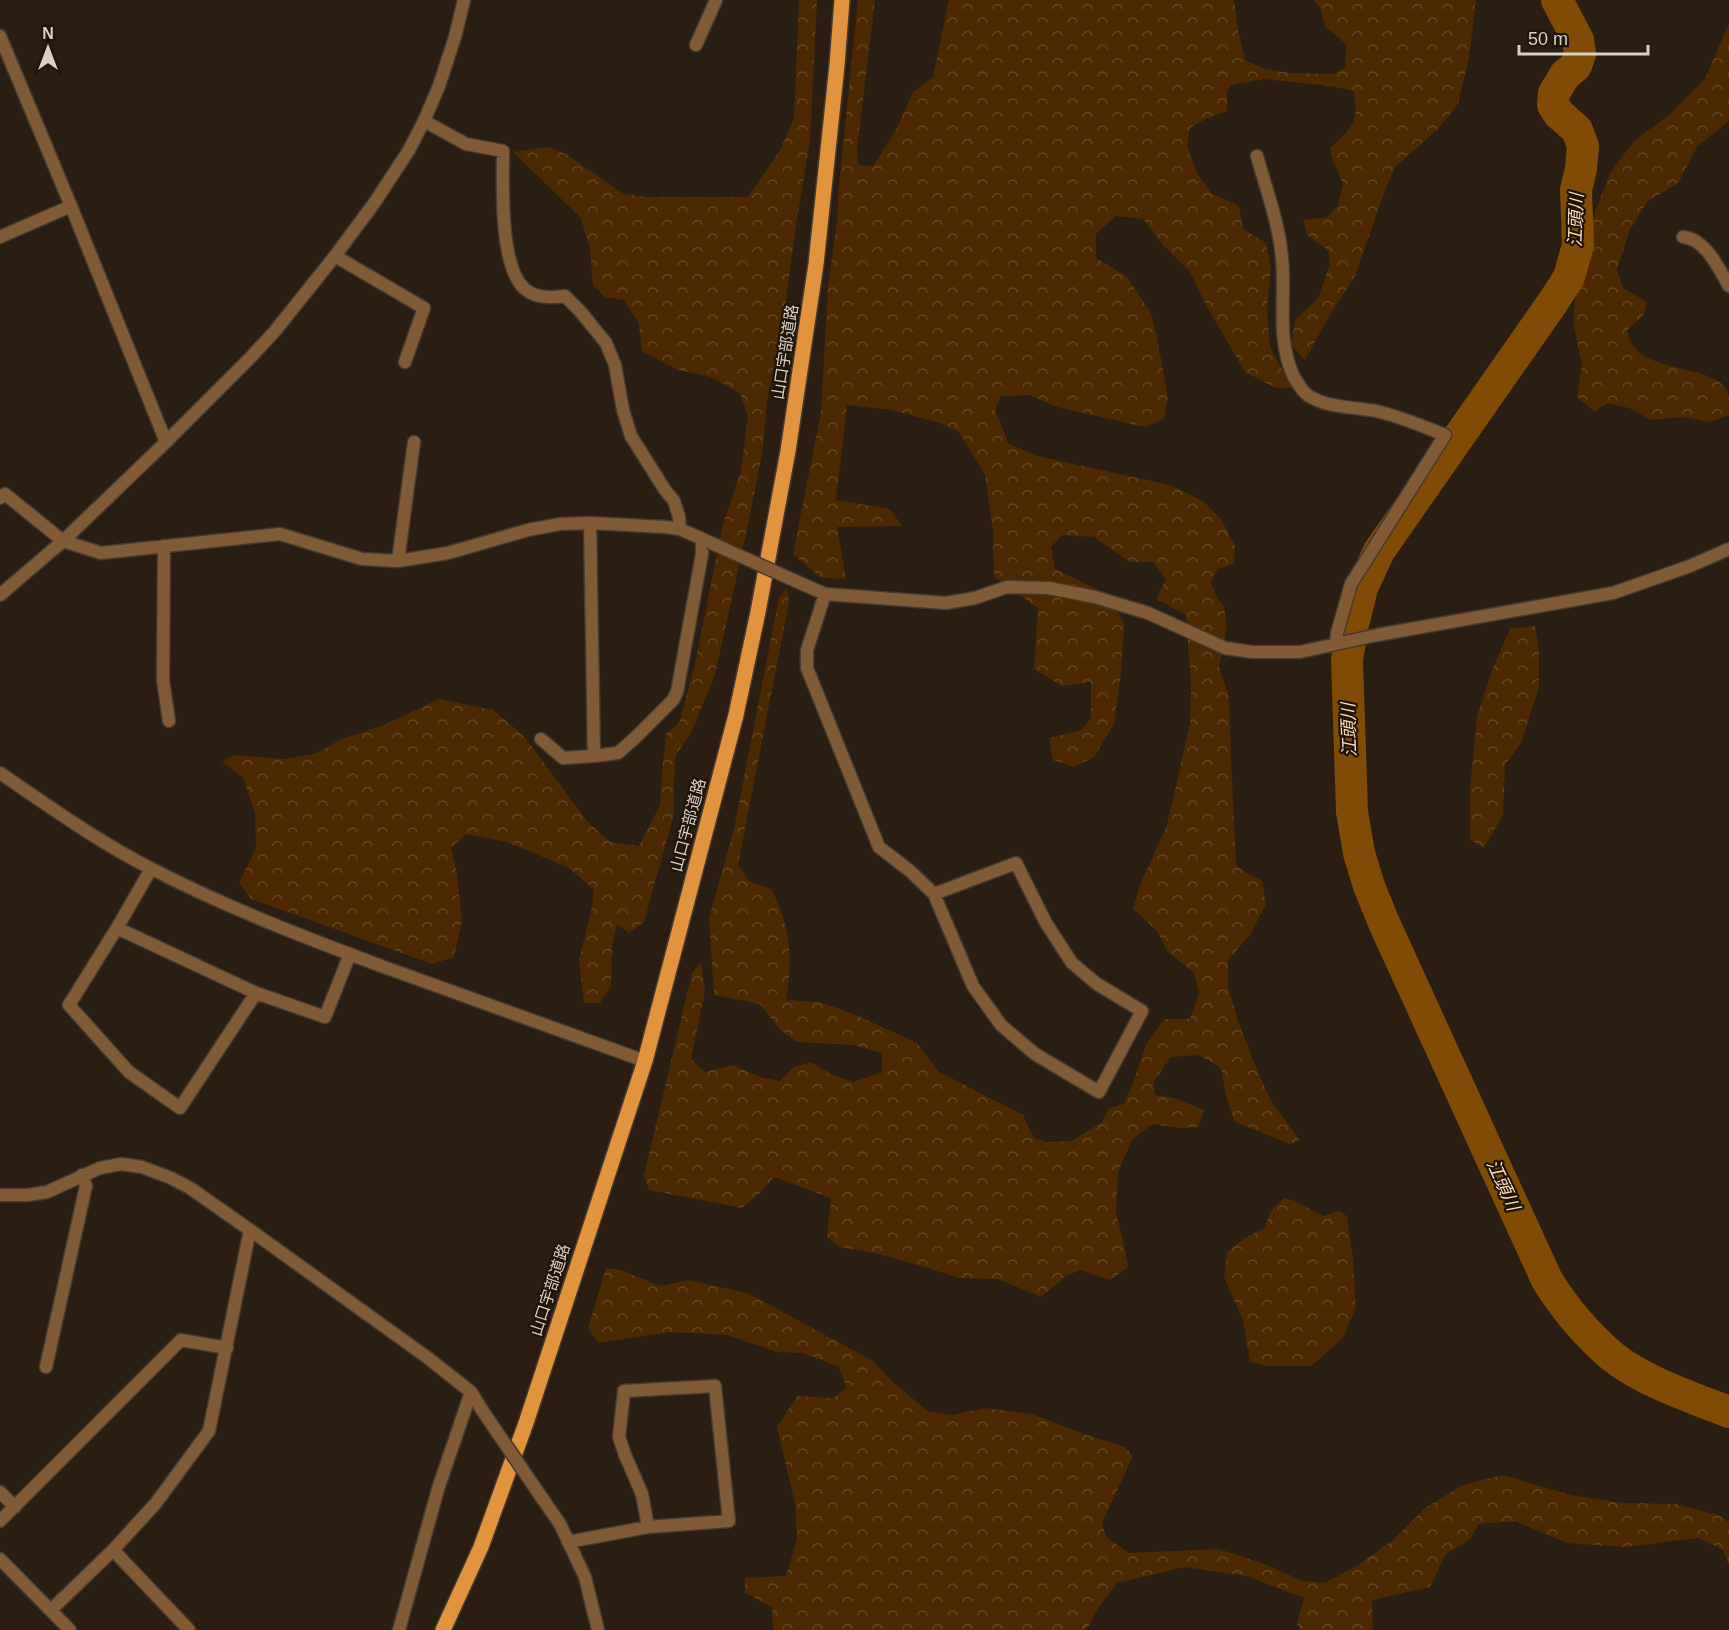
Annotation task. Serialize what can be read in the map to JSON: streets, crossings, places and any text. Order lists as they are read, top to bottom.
{
  "streets": {
    "main road": ["山口宇部道路"]
  },
  "water": ["江頭川"],
  "scale_bar": "50 m",
  "north": "top"
}
